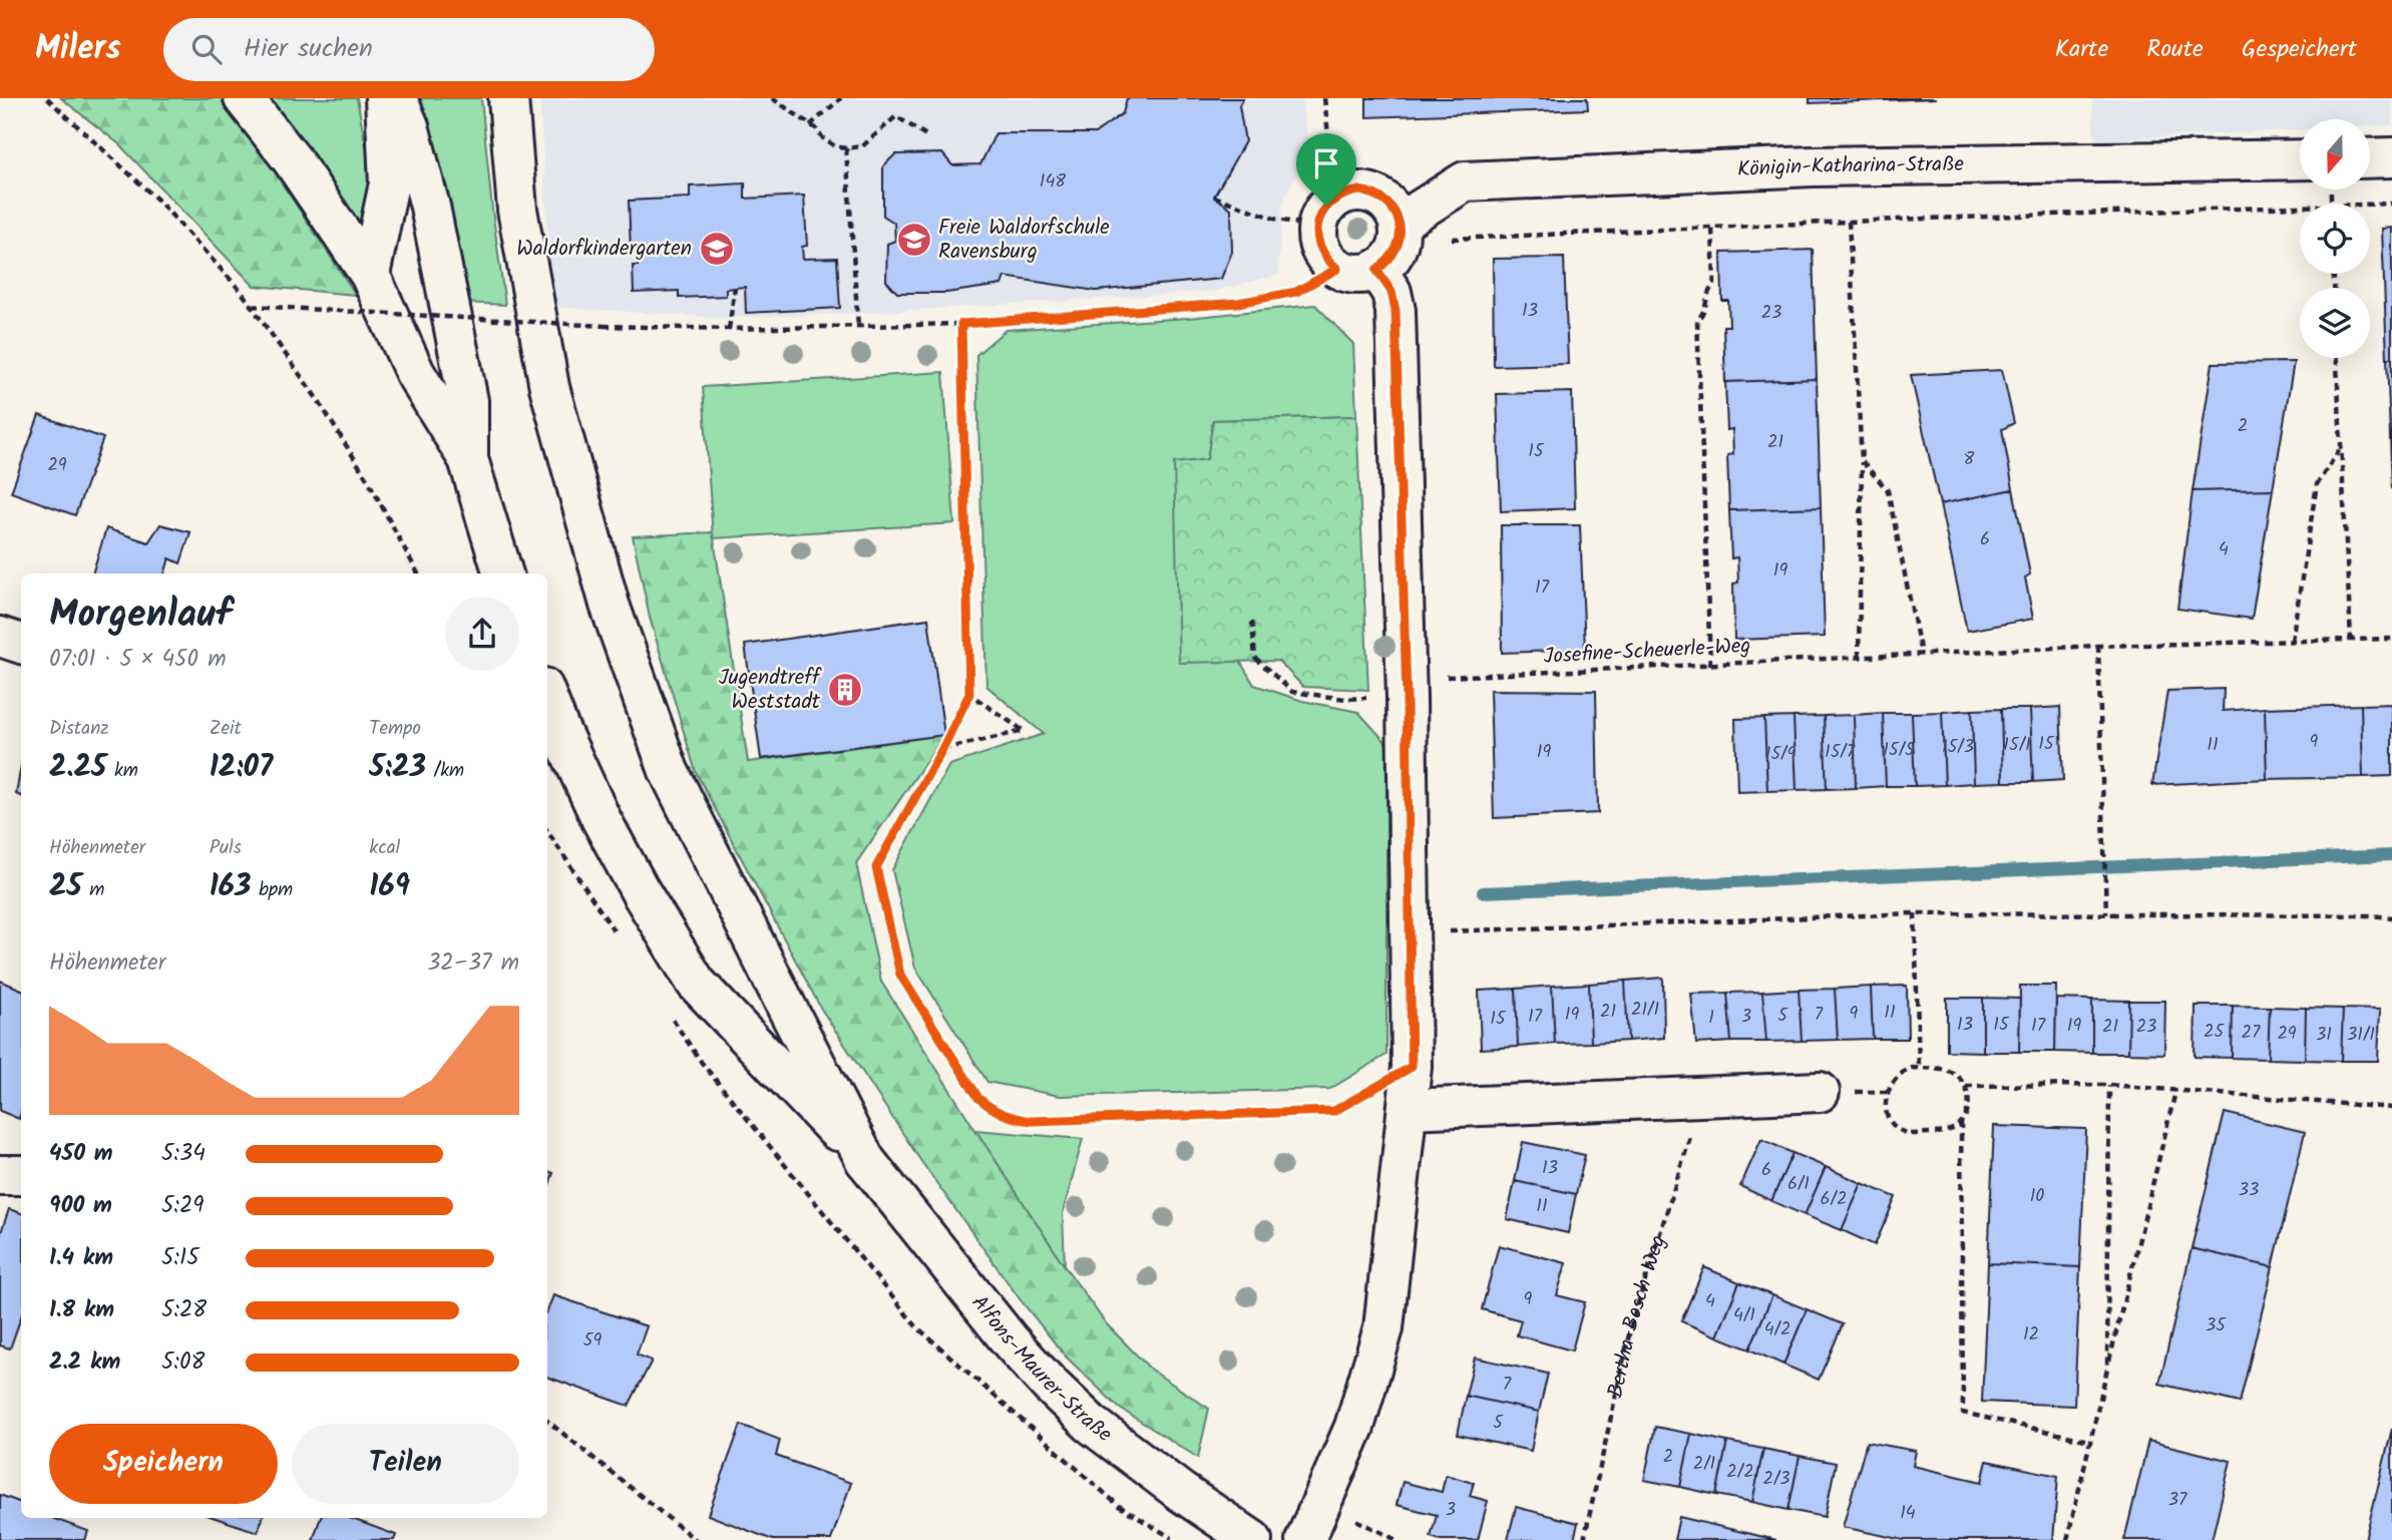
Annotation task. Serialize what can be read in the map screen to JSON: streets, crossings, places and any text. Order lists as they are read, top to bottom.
{
  "streets": {
    "street": ["Königin-Katharina-Straße", "Alfons-Maurer-Straße"],
    "path": ["Josefine-Scheuerle-Weg", "Bertha-Bosch-Weg"]
  },
  "places": {
    "school or university": ["Freie Waldorfschule Ravensburg", "Waldorfkindergarten"],
    "building": ["Jugendtreff Weststadt"]
  },
  "house_numbers": [
    "148",
    "13",
    "23",
    "2",
    "21",
    "15",
    "8",
    "29",
    "6",
    "4",
    "19",
    "17",
    "9",
    "15",
    "15/1",
    "11",
    "15/3",
    "15/5",
    "19",
    "15/7",
    "15/9",
    "21/1",
    "21",
    "11",
    "9",
    "19",
    "7",
    "5",
    "17",
    "3",
    "1",
    "15",
    "13",
    "15",
    "17",
    "19",
    "21",
    "23",
    "25",
    "27",
    "29",
    "31",
    "31/1",
    "13",
    "6",
    "6/1",
    "33",
    "10",
    "6/2",
    "11",
    "9",
    "4",
    "4/1",
    "35",
    "4/2",
    "12",
    "59",
    "7",
    "5",
    "2",
    "2/1",
    "2/2",
    "2/3",
    "37",
    "3",
    "14"
  ],
  "north": "bottom",
  "page": {
    "header": "Milers",
    "search": "Hier suchen",
    "nav": ["Karte", "Route", "Gespeichert"],
    "heading": ["Morgenlauf", "07:01 · 5 × 450 m"],
    "stats": [
      ["Distanz", "2.25 km"],
      ["Zeit", "12:07"],
      ["Tempo", "5:23 /km"],
      ["Höhenmeter", "25 m"],
      ["Puls", "163 bpm"],
      ["kcal", "169"]
    ],
    "chart": ["Höhenmeter", "32–37 m"],
    "list": [
      {
        "name": "450 m",
        "note": "5:34"
      },
      {
        "name": "900 m",
        "note": "5:29"
      },
      {
        "name": "1.4 km",
        "note": "5:15"
      },
      {
        "name": "1.8 km",
        "note": "5:28"
      },
      {
        "name": "2.2 km",
        "note": "5:08"
      }
    ],
    "buttons": ["Speichern", "Teilen"]
  }
}
